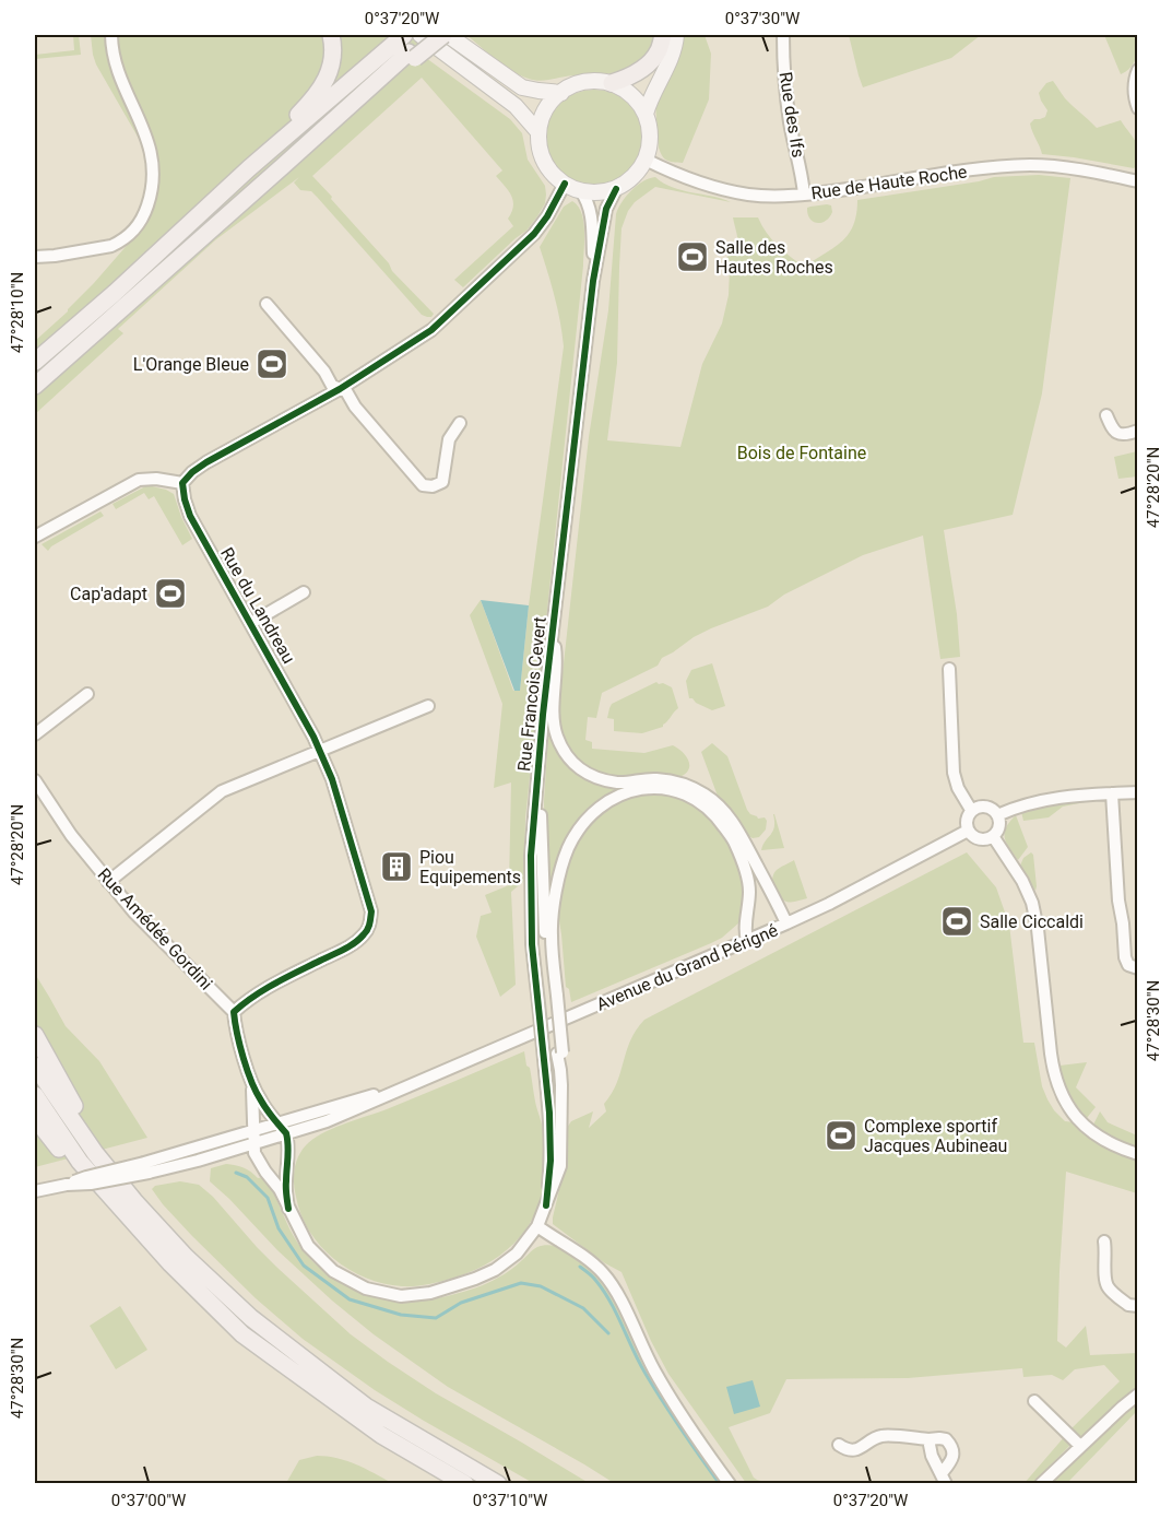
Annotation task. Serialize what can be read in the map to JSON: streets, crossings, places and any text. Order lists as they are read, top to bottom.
{
  "streets": {
    "street": [
      "Rue des Ifs",
      "Rue de Haute Roche",
      "Rue du Landreau",
      "Rue Francois Cevert",
      "Rue Amédée Gordini",
      "Avenue du Grand Périgné"
    ]
  },
  "crossings": [
    ["Rue des Ifs", "Rue de Haute Roche"],
    ["Rue de Haute Roche", "Rue Francois Cevert"],
    ["Rue du Landreau", "Rue Amédée Gordini"],
    ["Rue Francois Cevert", "Avenue du Grand Périgné"]
  ],
  "parks": ["Bois de Fontaine"],
  "places": {
    "sports": [
      "Salle des Hautes Roches",
      "L'Orange Bleue",
      "Cap'adapt",
      "Salle Ciccaldi",
      "Complexe sportif Jacques Aubineau"
    ],
    "building": ["Piou Equipements"]
  },
  "coordinates": [
    "0°37'20\"W",
    "0°37'30\"W",
    "47°28'10\"N",
    "47°28'20\"N",
    "47°28'30\"N",
    "0°37'00\"W",
    "0°37'10\"W"
  ]
}
